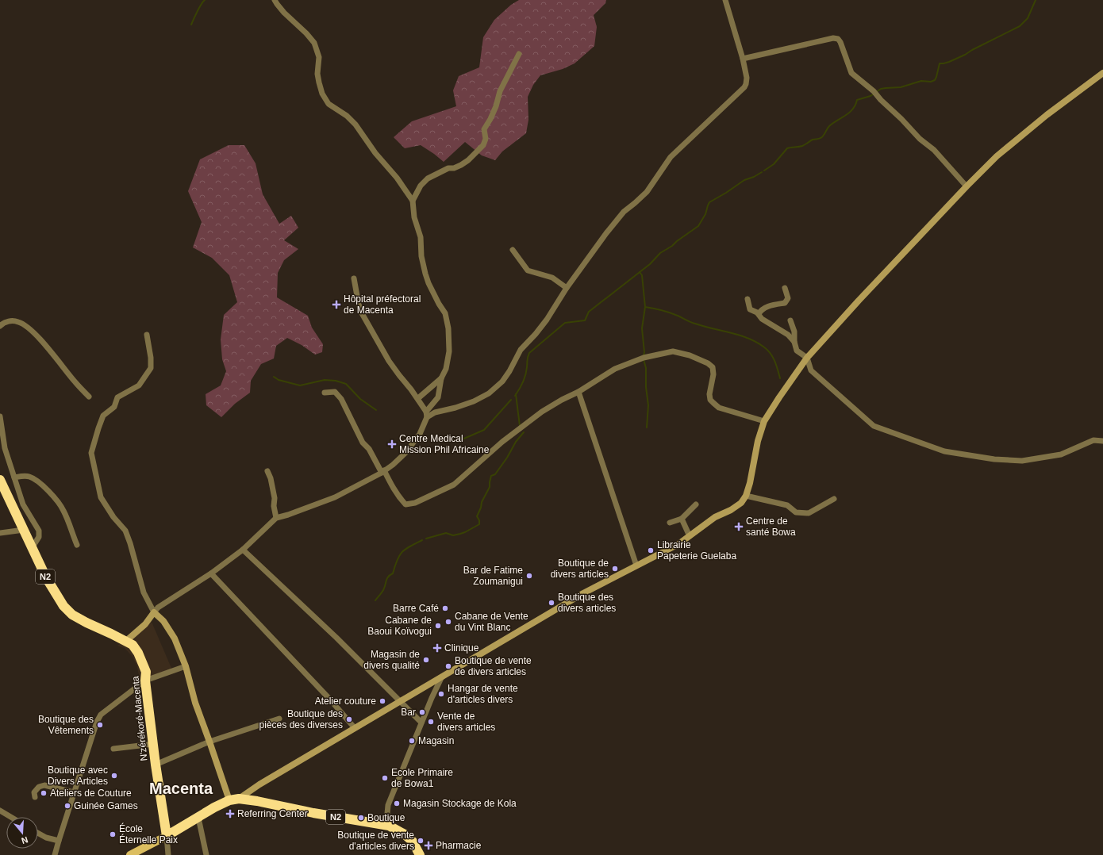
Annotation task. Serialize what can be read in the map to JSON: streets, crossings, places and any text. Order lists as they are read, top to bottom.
{
  "streets": {
    "highway": ["N2", "N'zérékoré-Macenta"]
  },
  "districts": ["Macenta"],
  "places": {
    "health": [
      "Hôpital préfectoral de Macenta",
      "Centre Medical Mission Phil Africaine",
      "Centre de santé Bowa",
      "Clinique",
      "Referring Center",
      "Pharmacie"
    ],
    "other": [
      "Librairie Papeterie Guelaba",
      "Boutique de divers articles",
      "Bar de Fatime Zoumanigui",
      "Boutique des divers articles",
      "Barre Café",
      "Cabane de Vente du Vint Blanc",
      "Cabane de Baoui Koïvogui",
      "Magasin de divers qualité",
      "Boutique de vente de divers articles",
      "Hangar de vente d'articles divers",
      "Atelier couture",
      "Bar",
      "Boutique des pièces des diverses",
      "Vente de divers articles",
      "Boutique des Vêtements",
      "Magasin",
      "Boutique avec Divers Articles",
      "Ecole Primaire de Bowa1",
      "Ateliers de Couture",
      "Magasin Stockage de Kola",
      "Guinée Games",
      "Boutique",
      "École Éternelle Paix",
      "Boutique de vente d'articles divers"
    ]
  },
  "north": "bottom"
}
